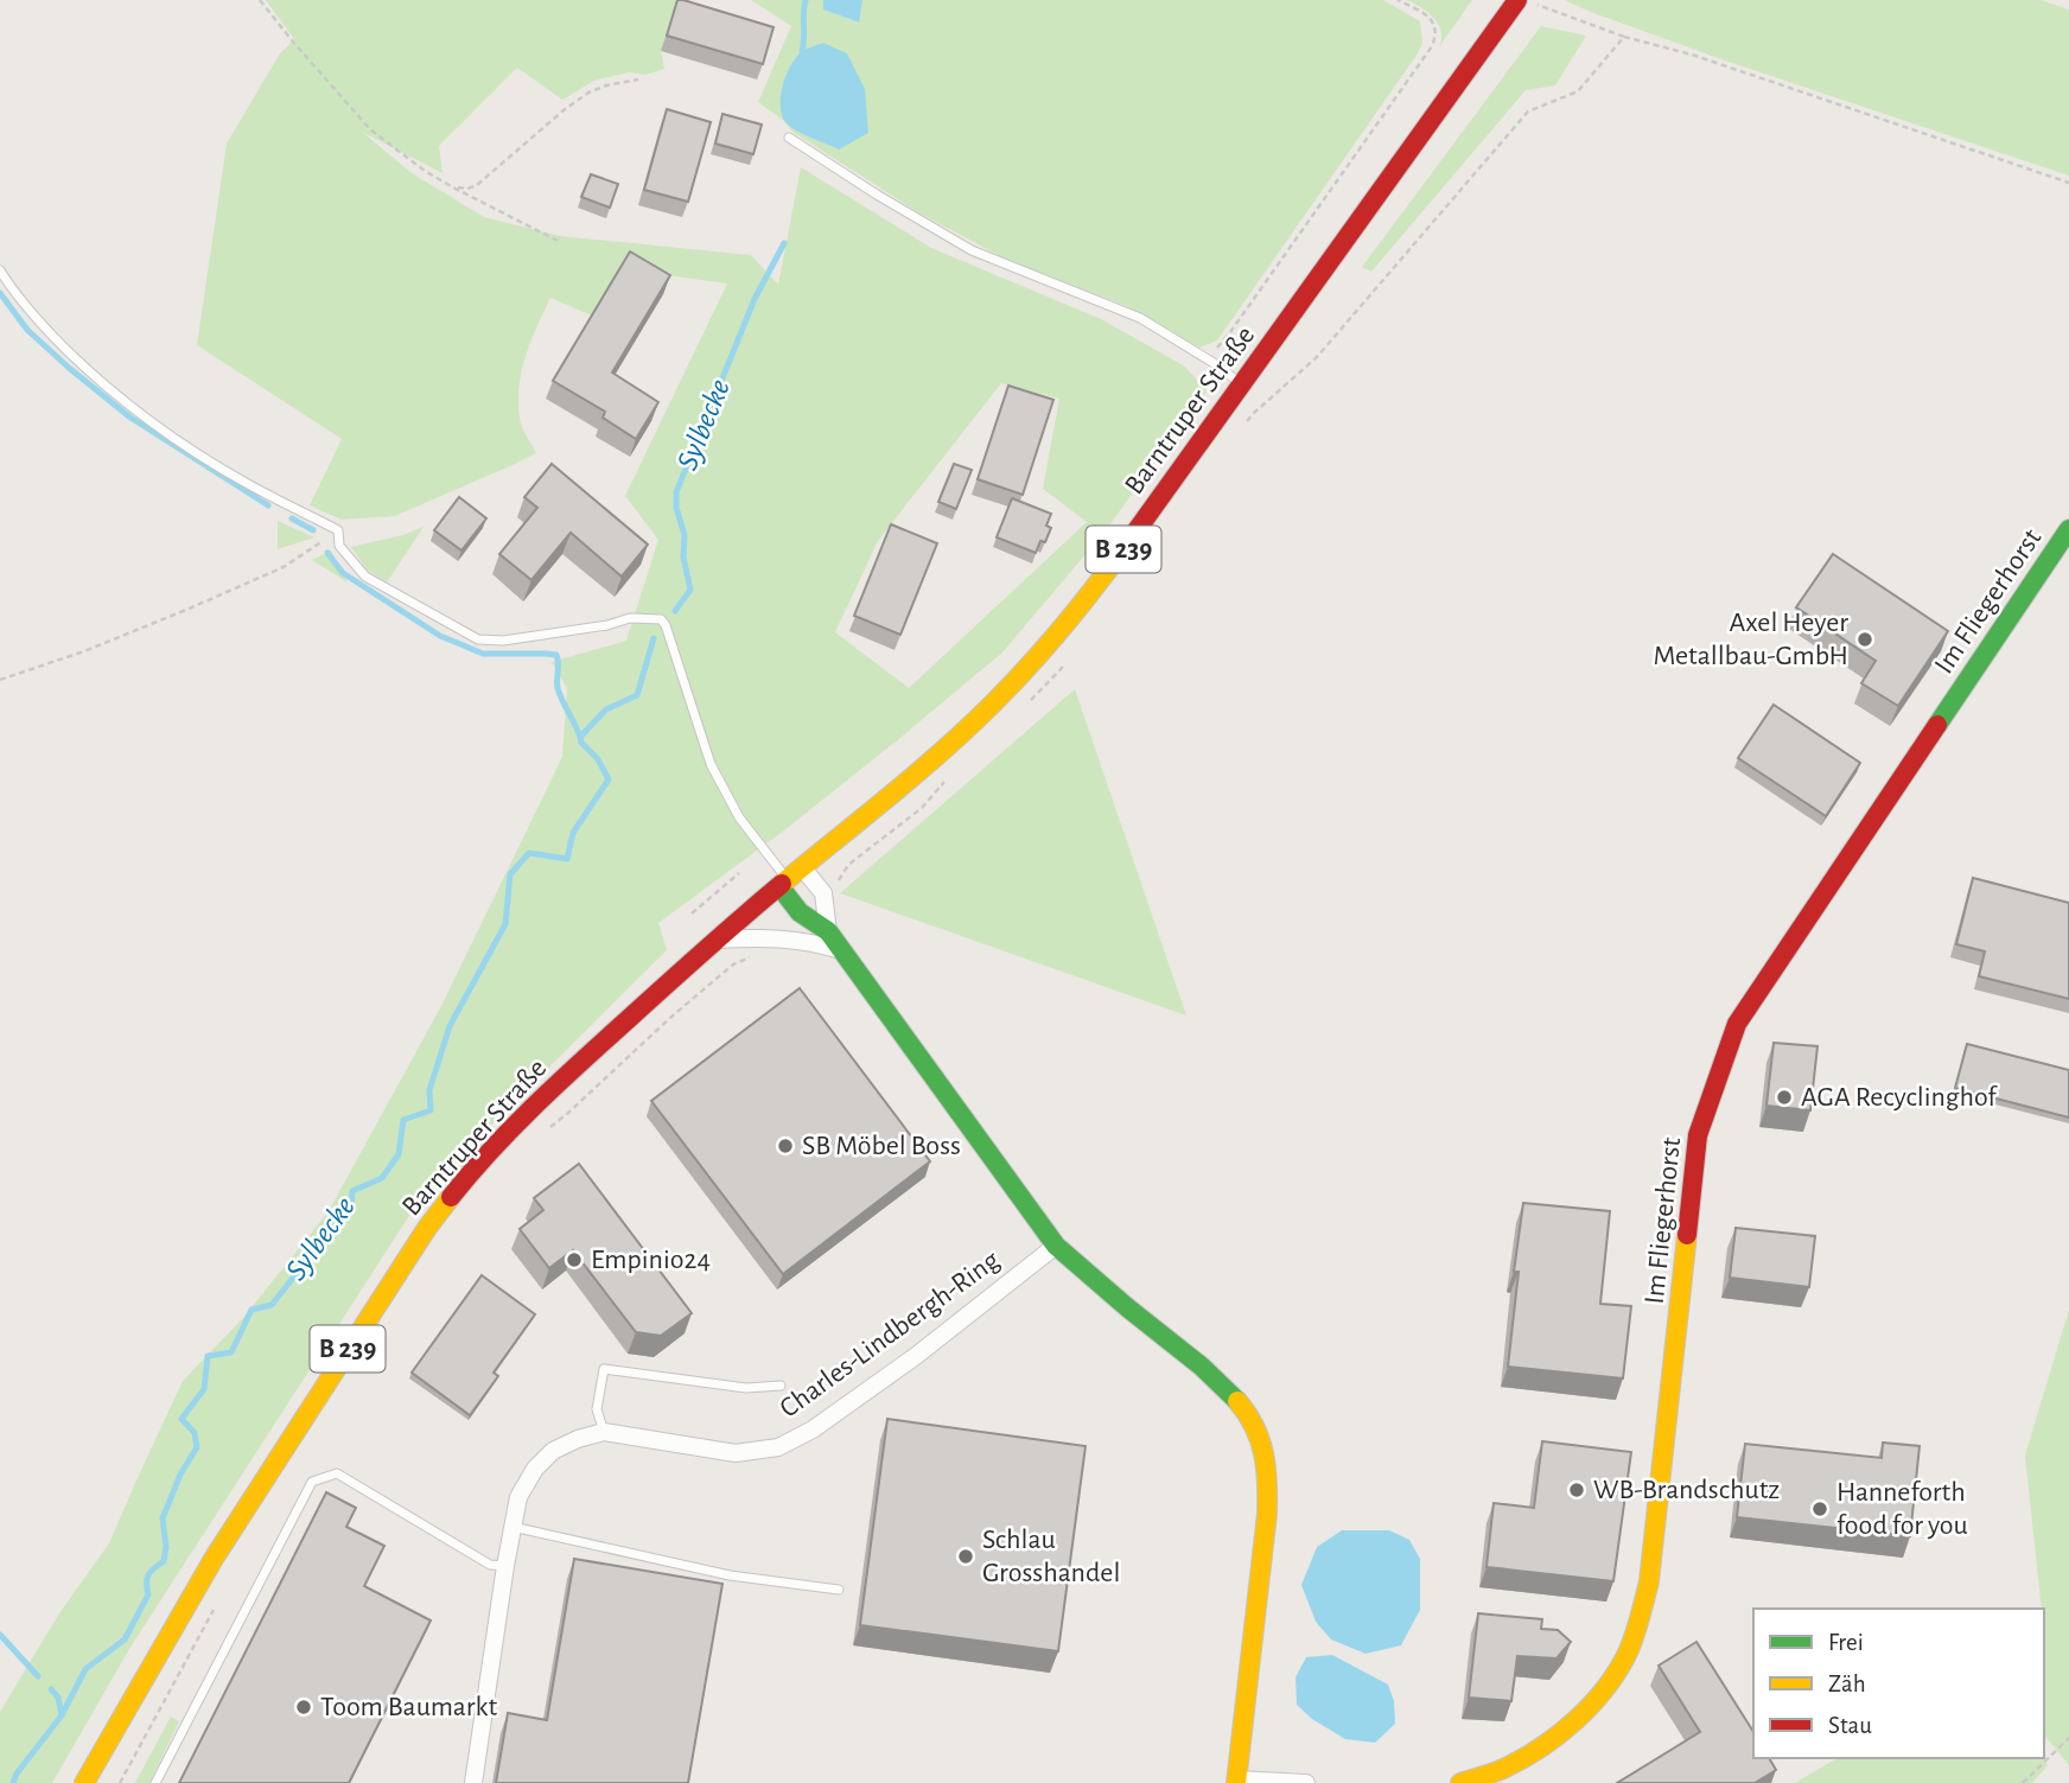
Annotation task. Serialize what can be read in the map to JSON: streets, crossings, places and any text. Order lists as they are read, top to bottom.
{
  "streets": {
    "street": [
      "Barntruper Straße",
      "B 239",
      "Im Fliegerhorst",
      "Charles-Lindbergh-Ring"
    ]
  },
  "water": ["Sylbecke"],
  "places": [
    "Axel Heyer Metallbau-GmbH",
    "AGA Recyclinghof",
    "SB Möbel Boss",
    "Empinio24",
    "WB-Brandschutz",
    "Hanneforth food for you",
    "Schlau Grosshandel",
    "Toom Baumarkt"
  ],
  "legend": ["Frei", "Zäh", "Stau"]
}
